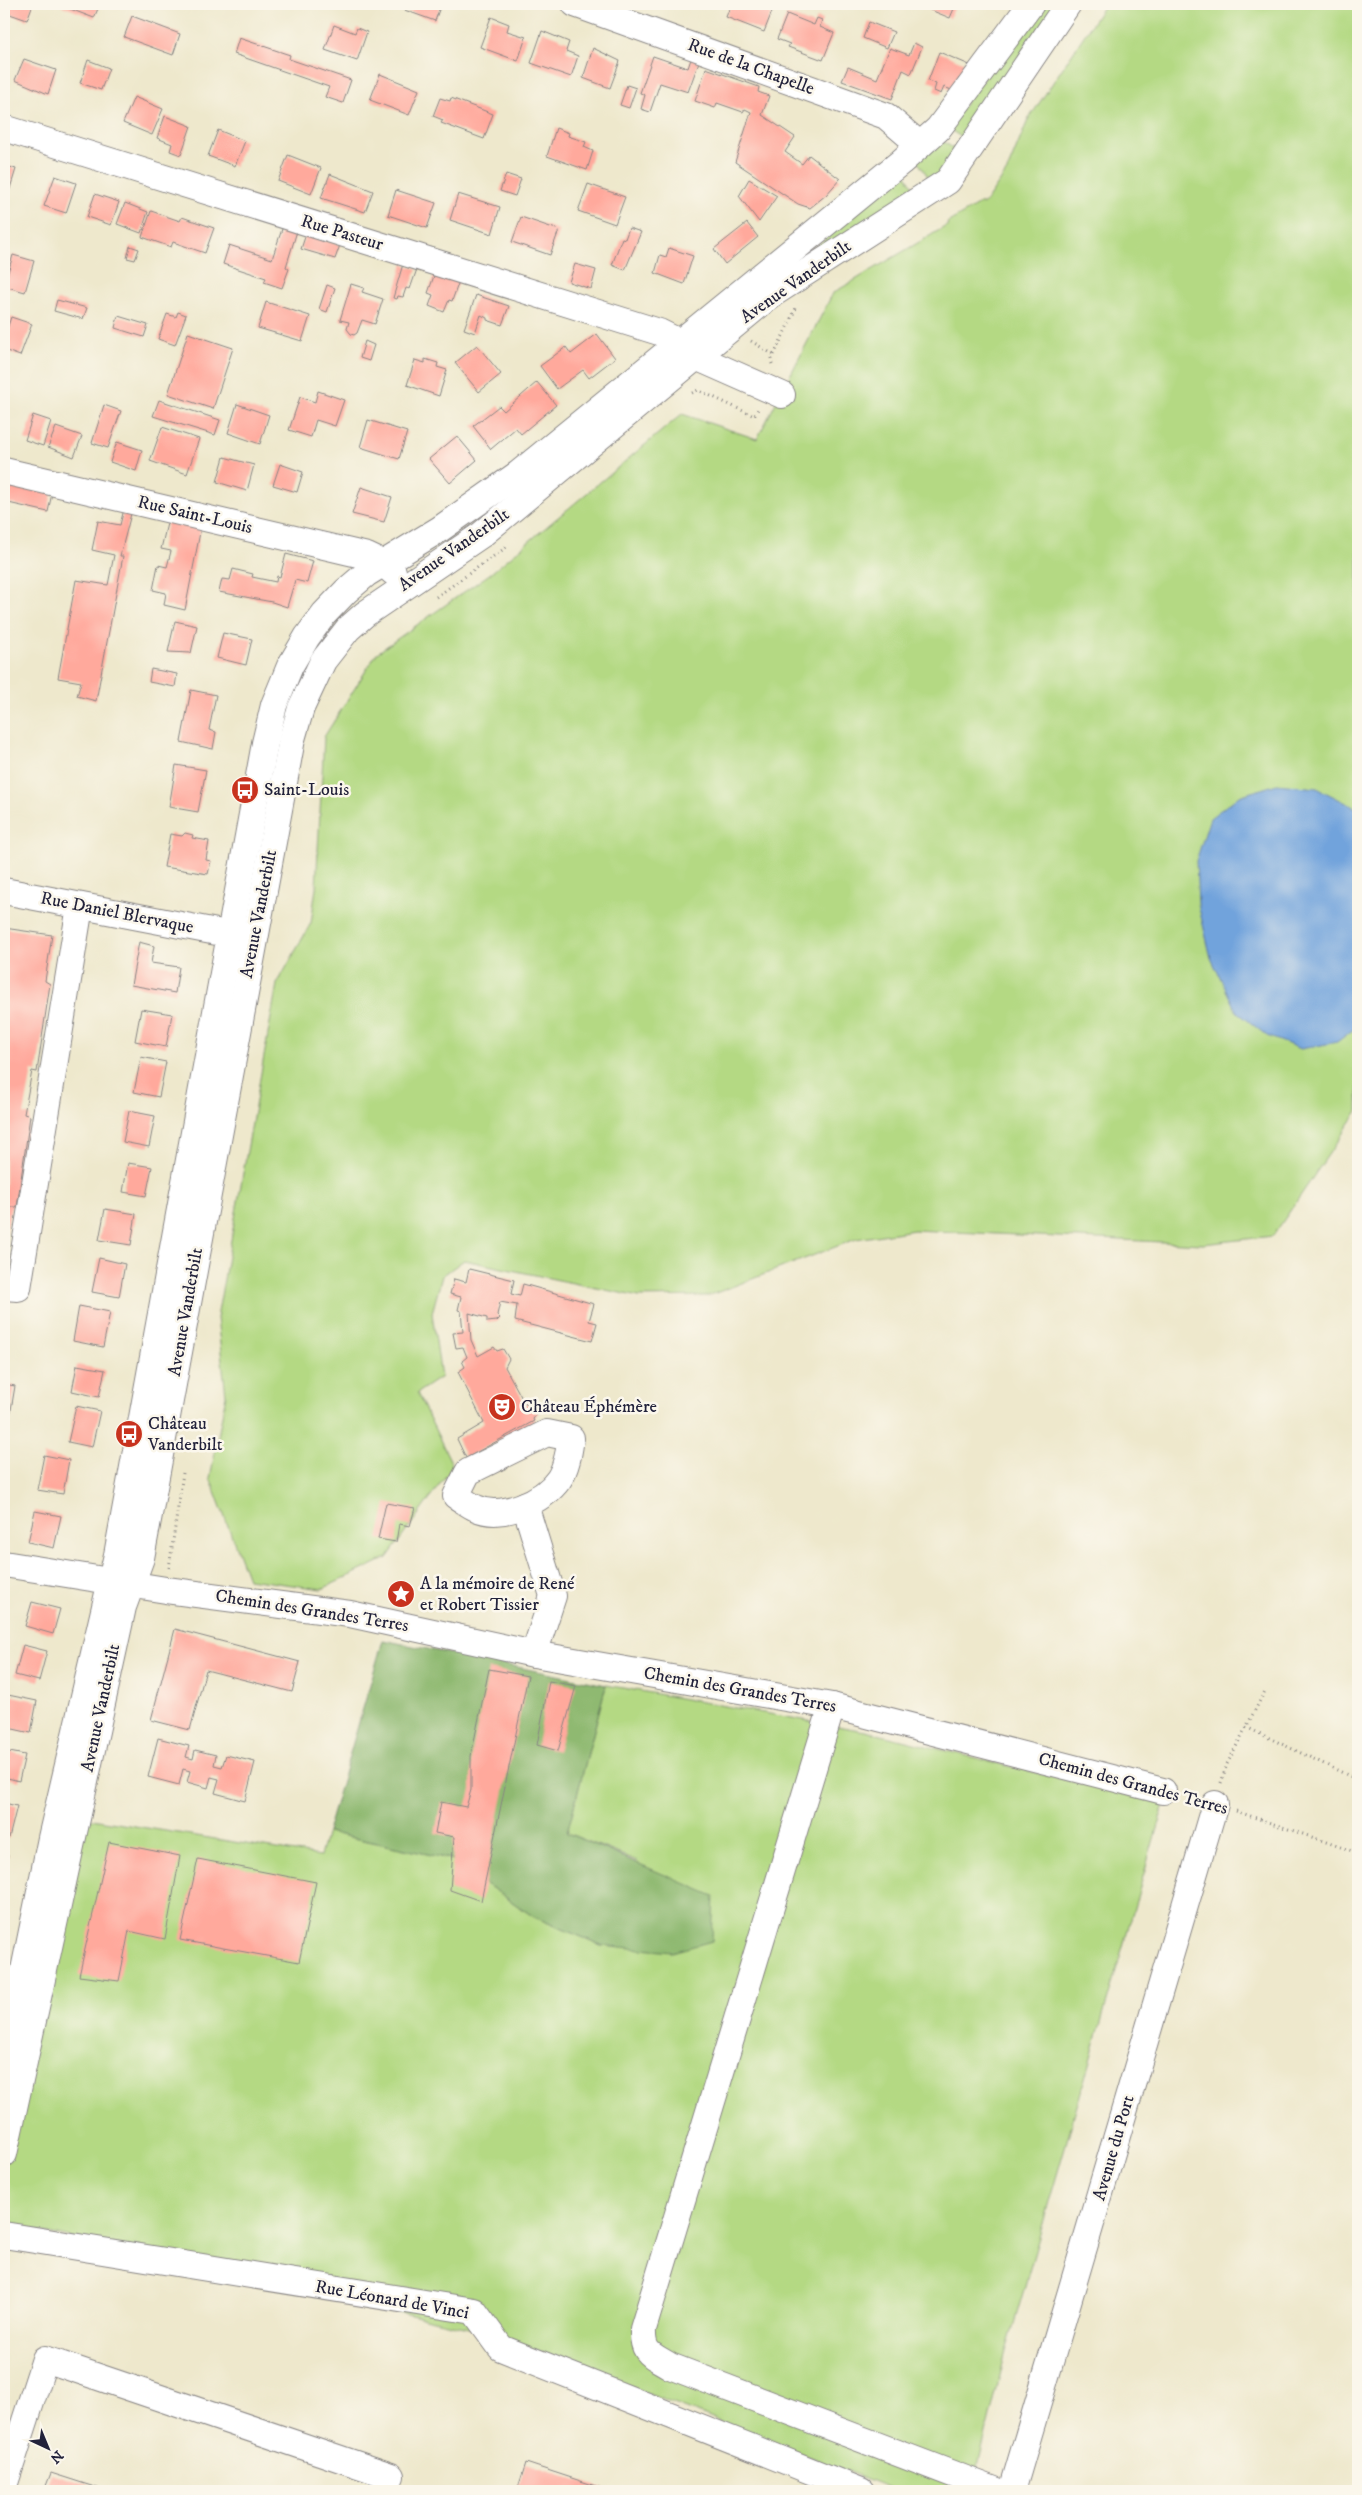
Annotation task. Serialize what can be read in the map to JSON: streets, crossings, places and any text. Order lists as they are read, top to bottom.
{
  "streets": {
    "street": [
      "Rue de la Chapelle",
      "Rue Pasteur",
      "Avenue Vanderbilt",
      "Rue Saint-Louis",
      "Rue Daniel Blervaque",
      "Chemin des Grandes Terres",
      "Avenue du Port",
      "Rue Léonard de Vinci"
    ]
  },
  "crossings": [
    ["Rue de la Chapelle", "Avenue Vanderbilt"],
    ["Rue Pasteur", "Avenue Vanderbilt"],
    ["Avenue Vanderbilt", "Rue Saint-Louis"],
    ["Avenue Vanderbilt", "Rue Daniel Blervaque"],
    ["Avenue Vanderbilt", "Chemin des Grandes Terres"],
    ["Chemin des Grandes Terres", "Avenue du Port"]
  ],
  "places": {
    "bus stop": ["Saint-Louis", "Château Vanderbilt"],
    "theatre": ["Château Éphémère"],
    "place": ["A la mémoire de René et Robert Tissier"]
  },
  "north": "bottom right"
}
